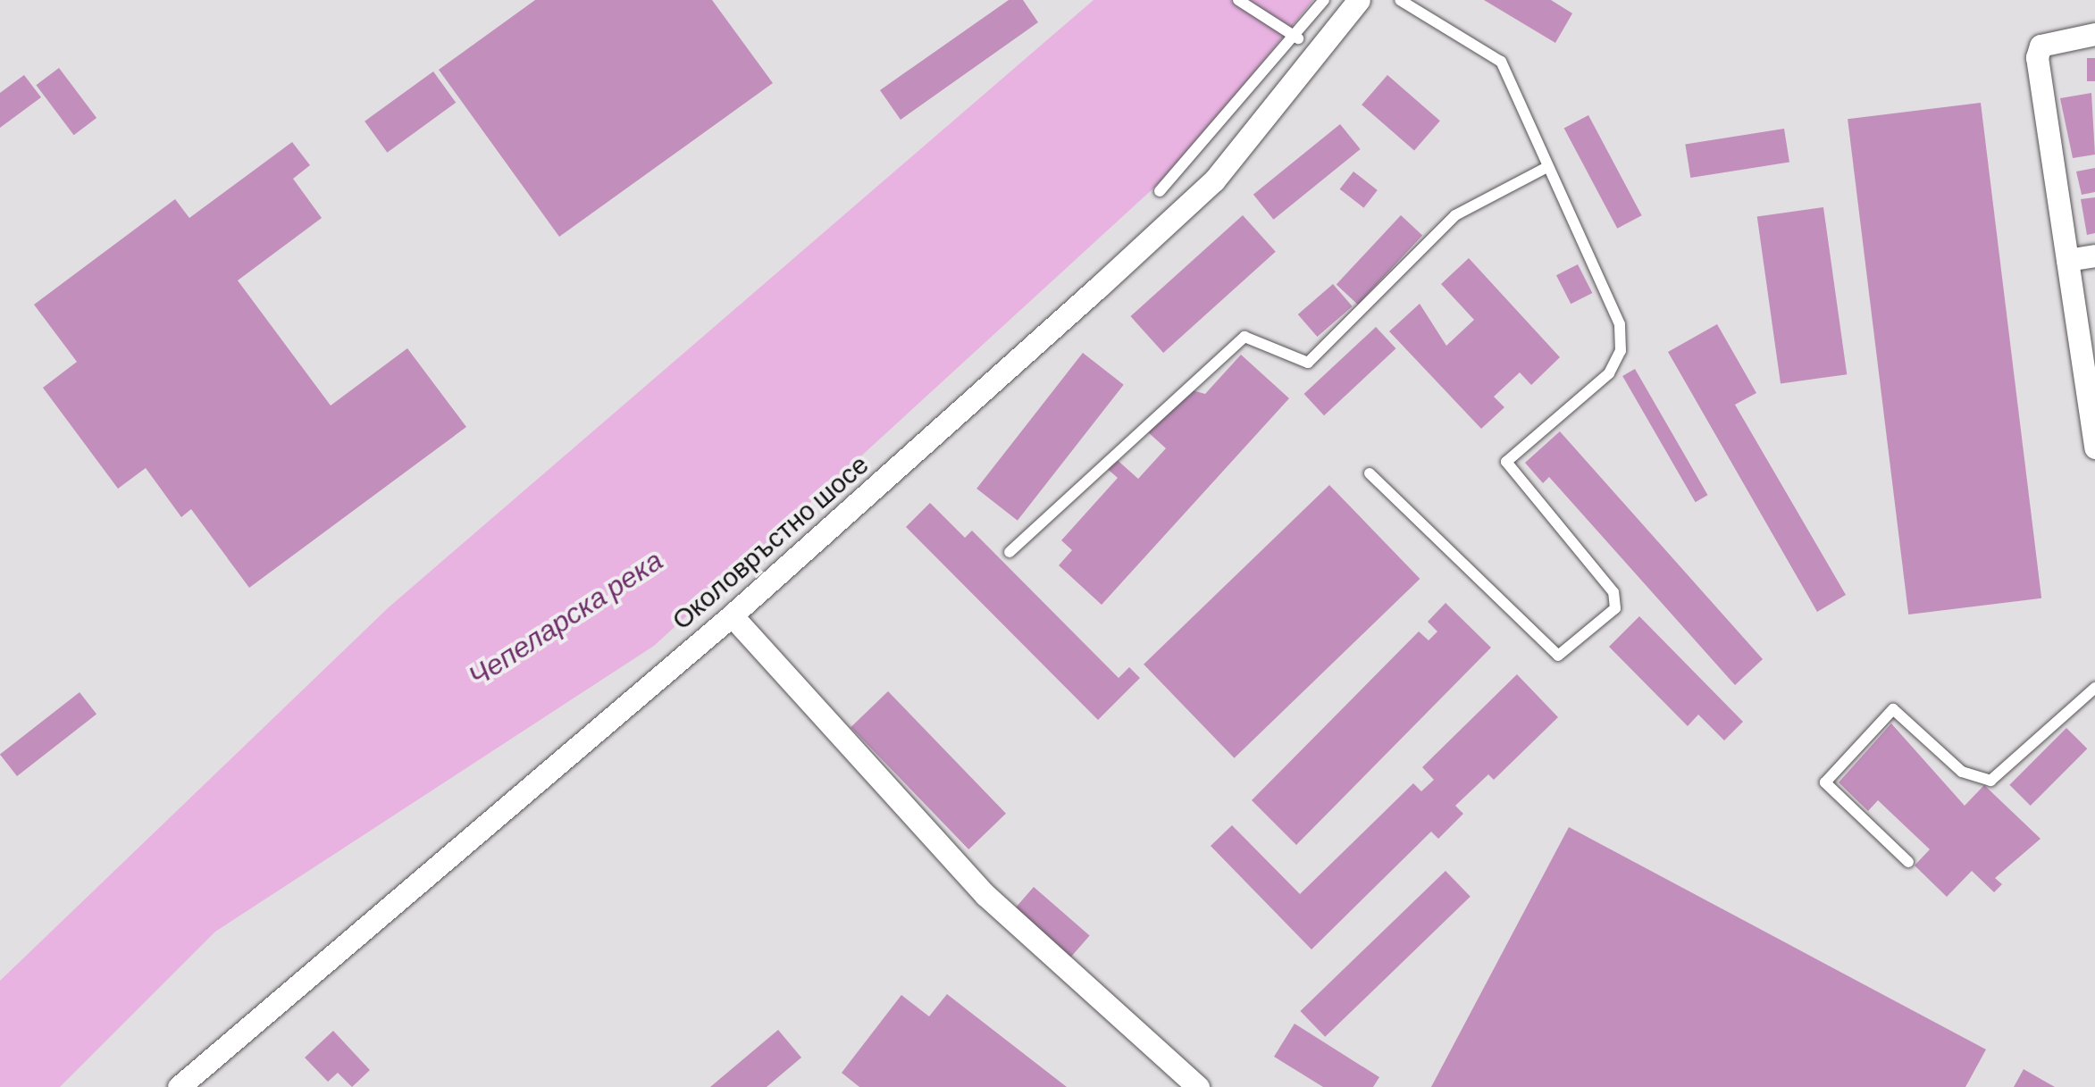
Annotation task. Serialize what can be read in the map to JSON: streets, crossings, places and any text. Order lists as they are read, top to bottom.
{
  "streets": {
    "street": ["Околовръстно шосе"]
  },
  "water": ["Чепеларска река"]
}
